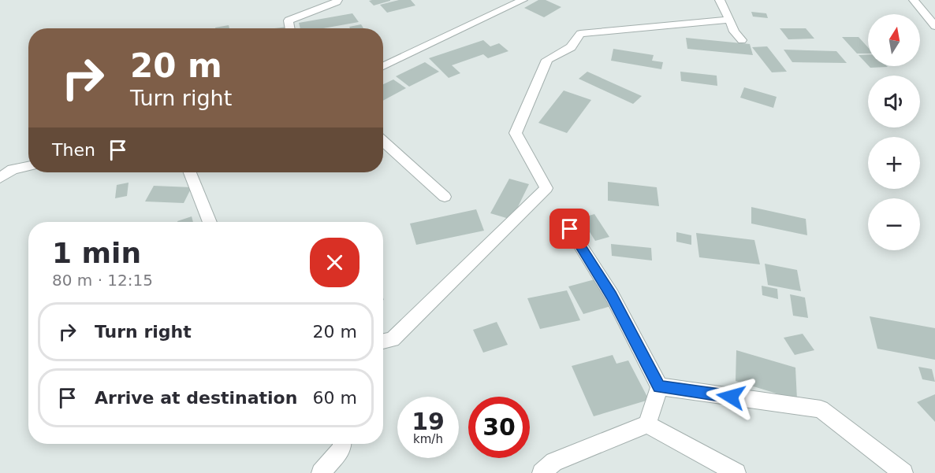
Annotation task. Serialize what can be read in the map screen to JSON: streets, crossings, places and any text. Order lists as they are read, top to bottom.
{
  "north": "top",
  "page": {
    "map_buttons": ["+", "−"],
    "turn": ["20 m", "Turn right"],
    "then": "Then",
    "heading": ["1 min", "80 m · 12:15"],
    "list": [
      {
        "name": "Turn right",
        "value": "20 m"
      },
      {
        "name": "Arrive at destination",
        "value": "60 m"
      }
    ],
    "speed": "19 km/h",
    "limit": "30"
  }
}
